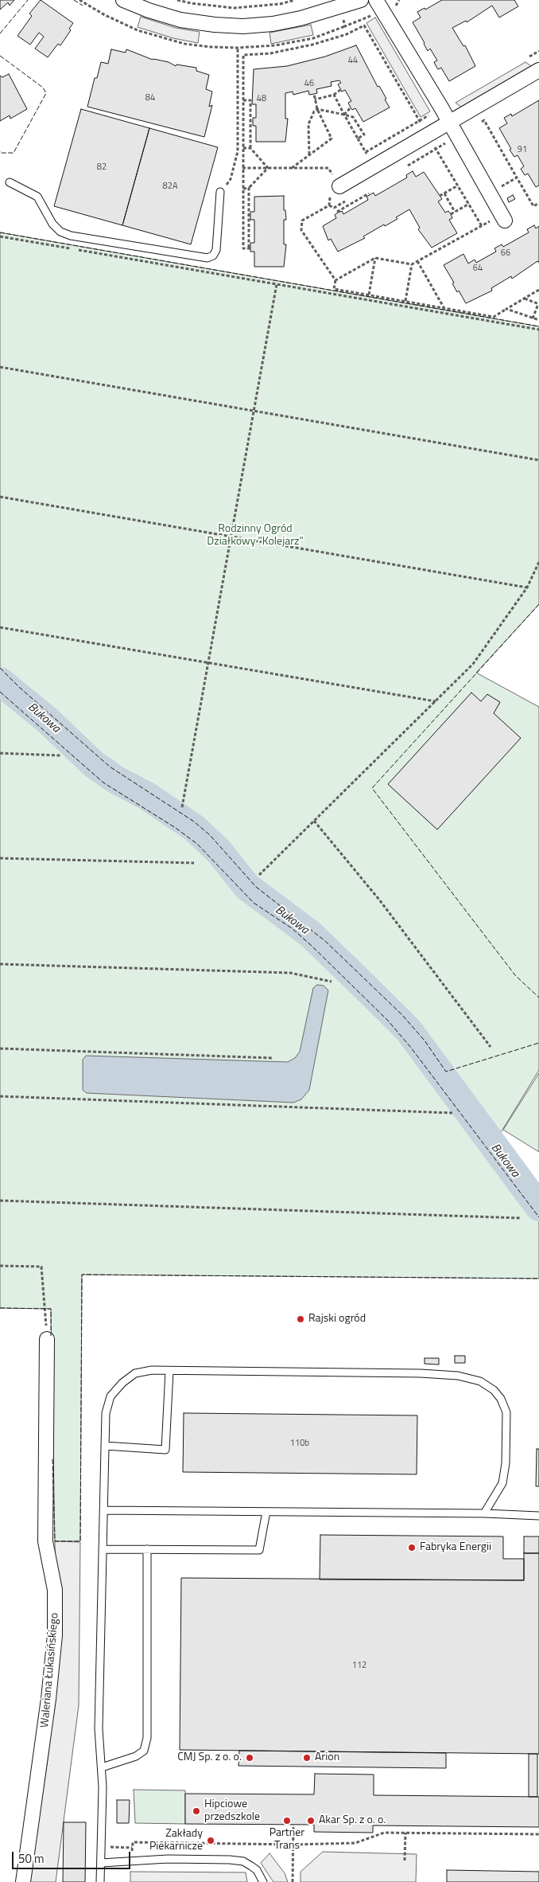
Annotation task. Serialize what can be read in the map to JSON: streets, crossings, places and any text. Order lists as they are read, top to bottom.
{
  "streets": {
    "street": ["Waleriana Łukasińskiego"]
  },
  "water": ["Bukowa"],
  "parks": ["Rodzinny Ogród Działkowy \"Kolejarz\""],
  "places": [
    "Rajski ogród",
    "Fabryka Energii",
    "CMJ Sp. z o. o.",
    "Arion",
    "Hipciowe przedszkole",
    "Partner Trans",
    "Akar Sp. z o. o.",
    "Zakłady Piekarnicze"
  ],
  "house_numbers": [
    "44",
    "46",
    "84",
    "48",
    "91",
    "82",
    "82A",
    "66",
    "64",
    "110b",
    "112"
  ],
  "scale_bar": "50 m"
}
